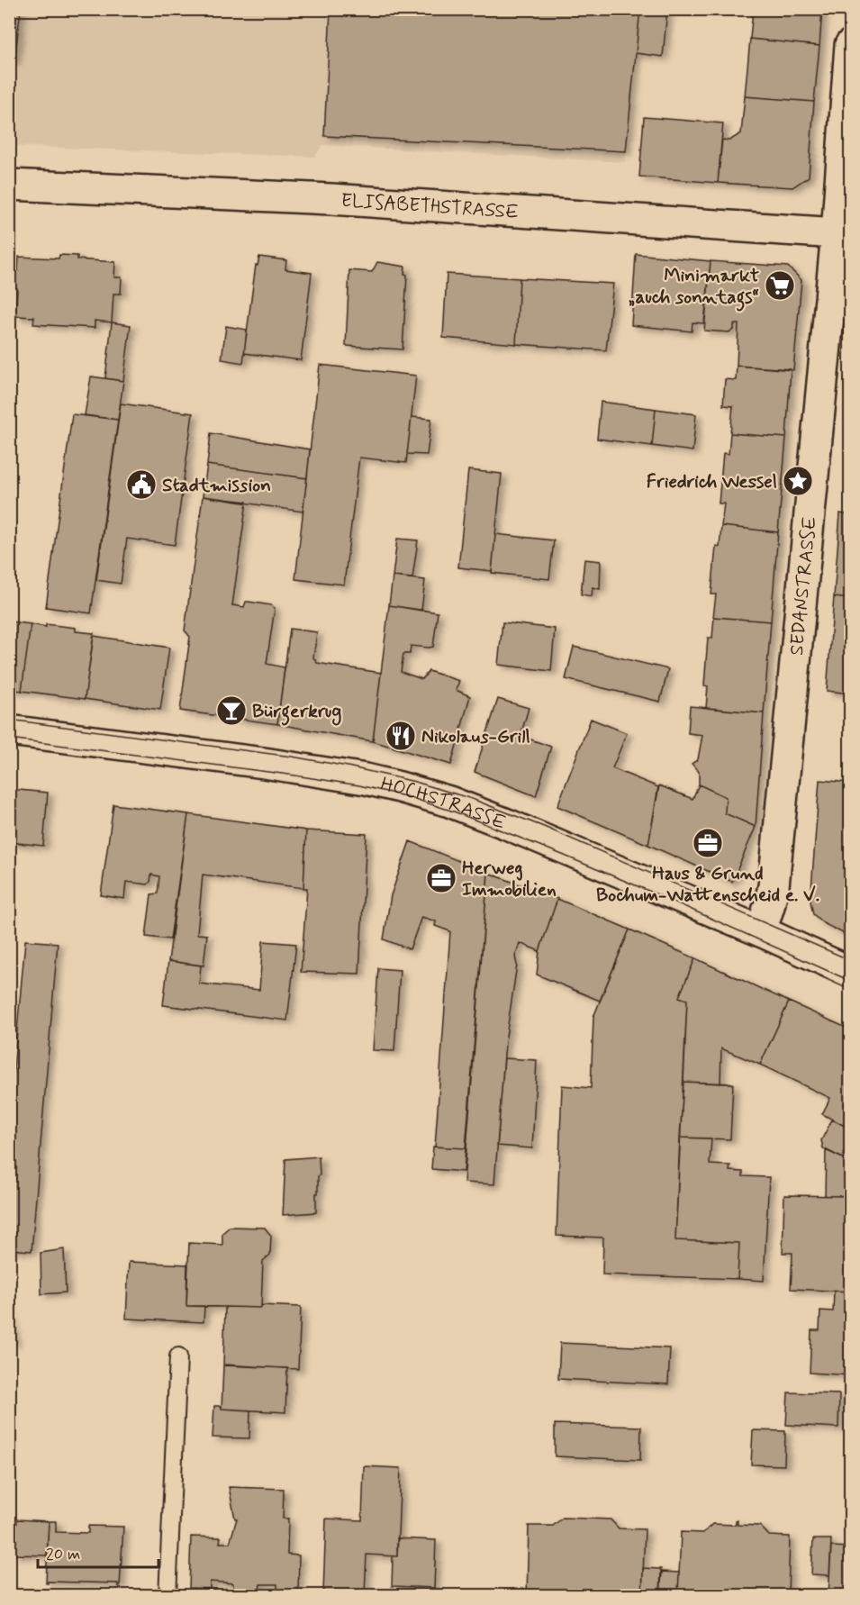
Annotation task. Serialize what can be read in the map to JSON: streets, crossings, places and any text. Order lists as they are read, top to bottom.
{
  "streets": {
    "street": ["ELISABETHSTRASSE", "SEDANSTRASSE", "HOCHSTRASSE"]
  },
  "crossings": [
    ["ELISABETHSTRASSE", "SEDANSTRASSE"],
    ["SEDANSTRASSE", "HOCHSTRASSE"]
  ],
  "places": {
    "supermarket": ["Minimarkt „auch sonntags“"],
    "place": ["Friedrich Wessel"],
    "public building": ["Stadtmission"],
    "bar": ["Bürgerkrug"],
    "restaurant": ["Nikolaus-Grill"],
    "office": ["Haus & Grund Bochum-Wattenscheid e. V.", "Herweg Immobilien"]
  },
  "scale_bar": "20 m"
}
